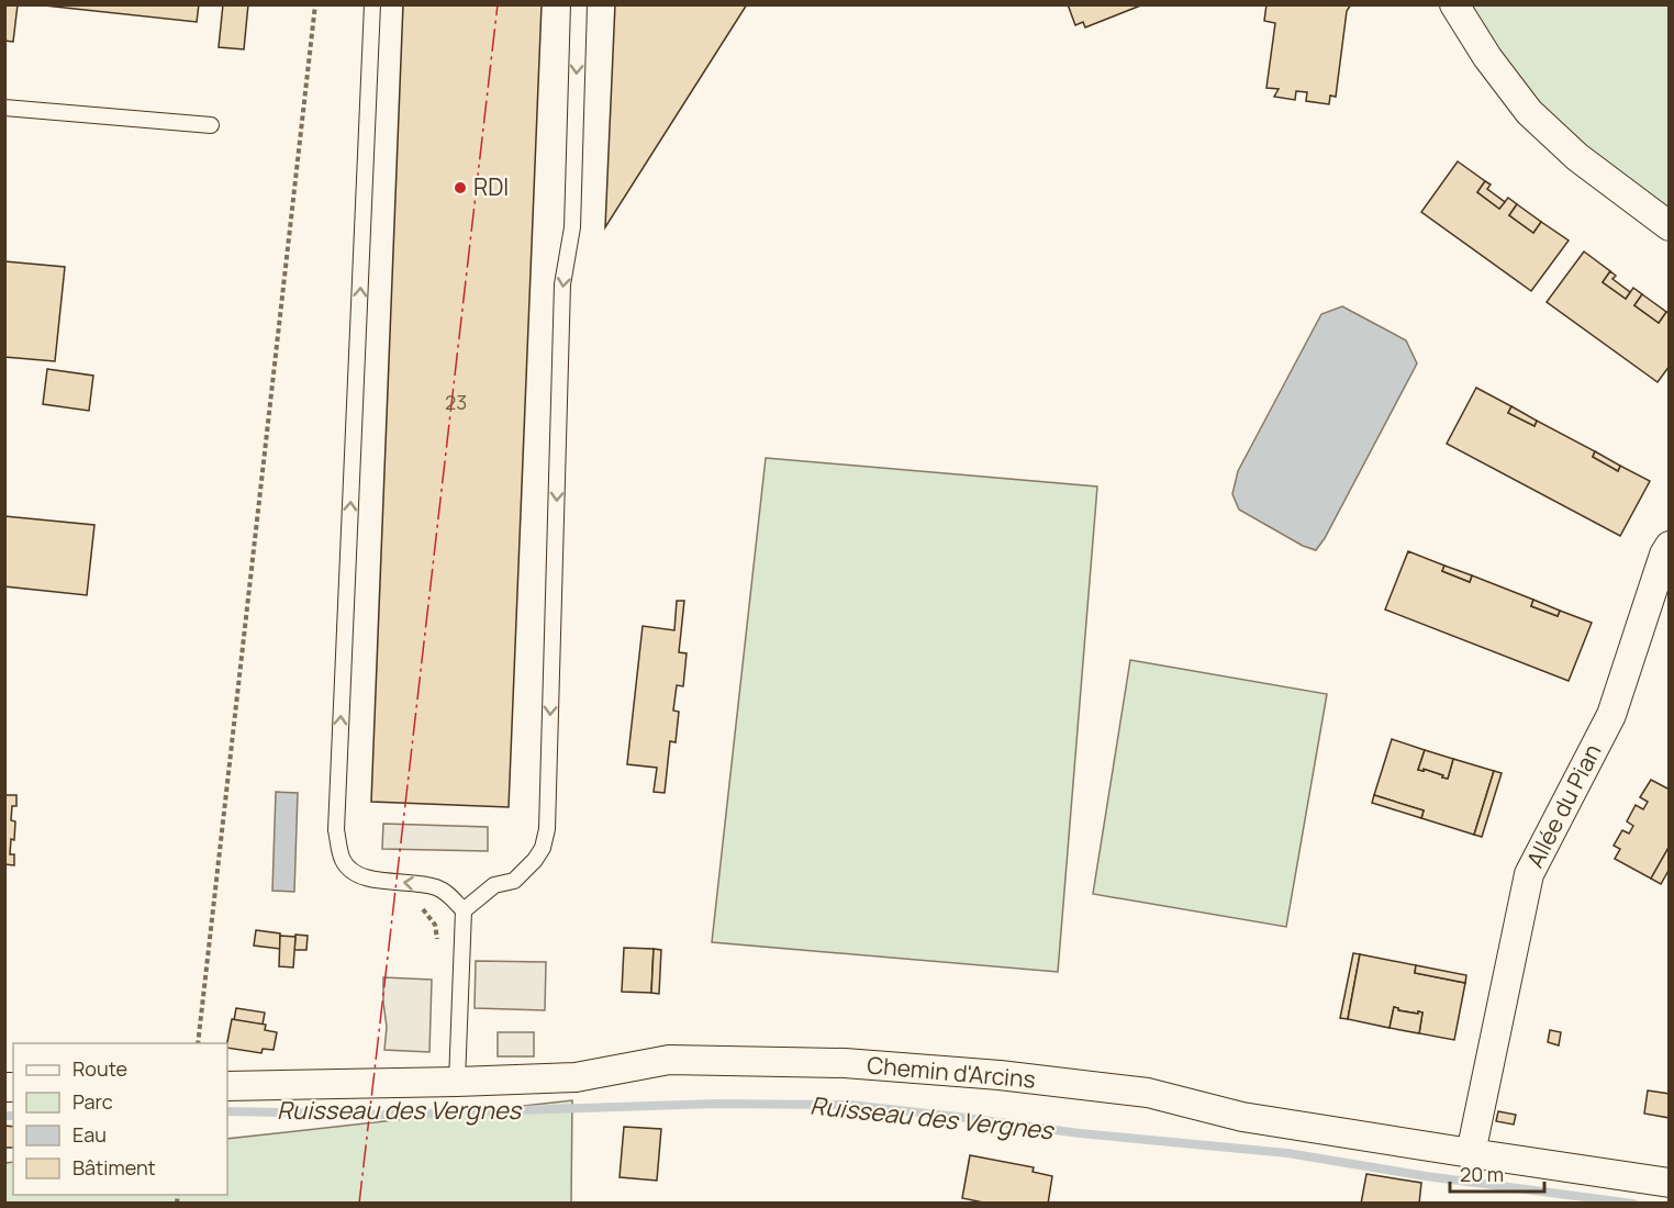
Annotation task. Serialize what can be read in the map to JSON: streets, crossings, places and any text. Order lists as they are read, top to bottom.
{
  "streets": {
    "street": ["Allée du Pian", "Chemin d'Arcins"]
  },
  "crossings": [
    ["Allée du Pian", "Chemin d'Arcins"]
  ],
  "water": ["Ruisseau des Vergnes"],
  "places": ["RDI"],
  "house_numbers": ["23"],
  "legend": [
    "Route",
    "Parc",
    "Eau",
    "Bâtiment"
  ],
  "scale_bar": "20 m"
}
